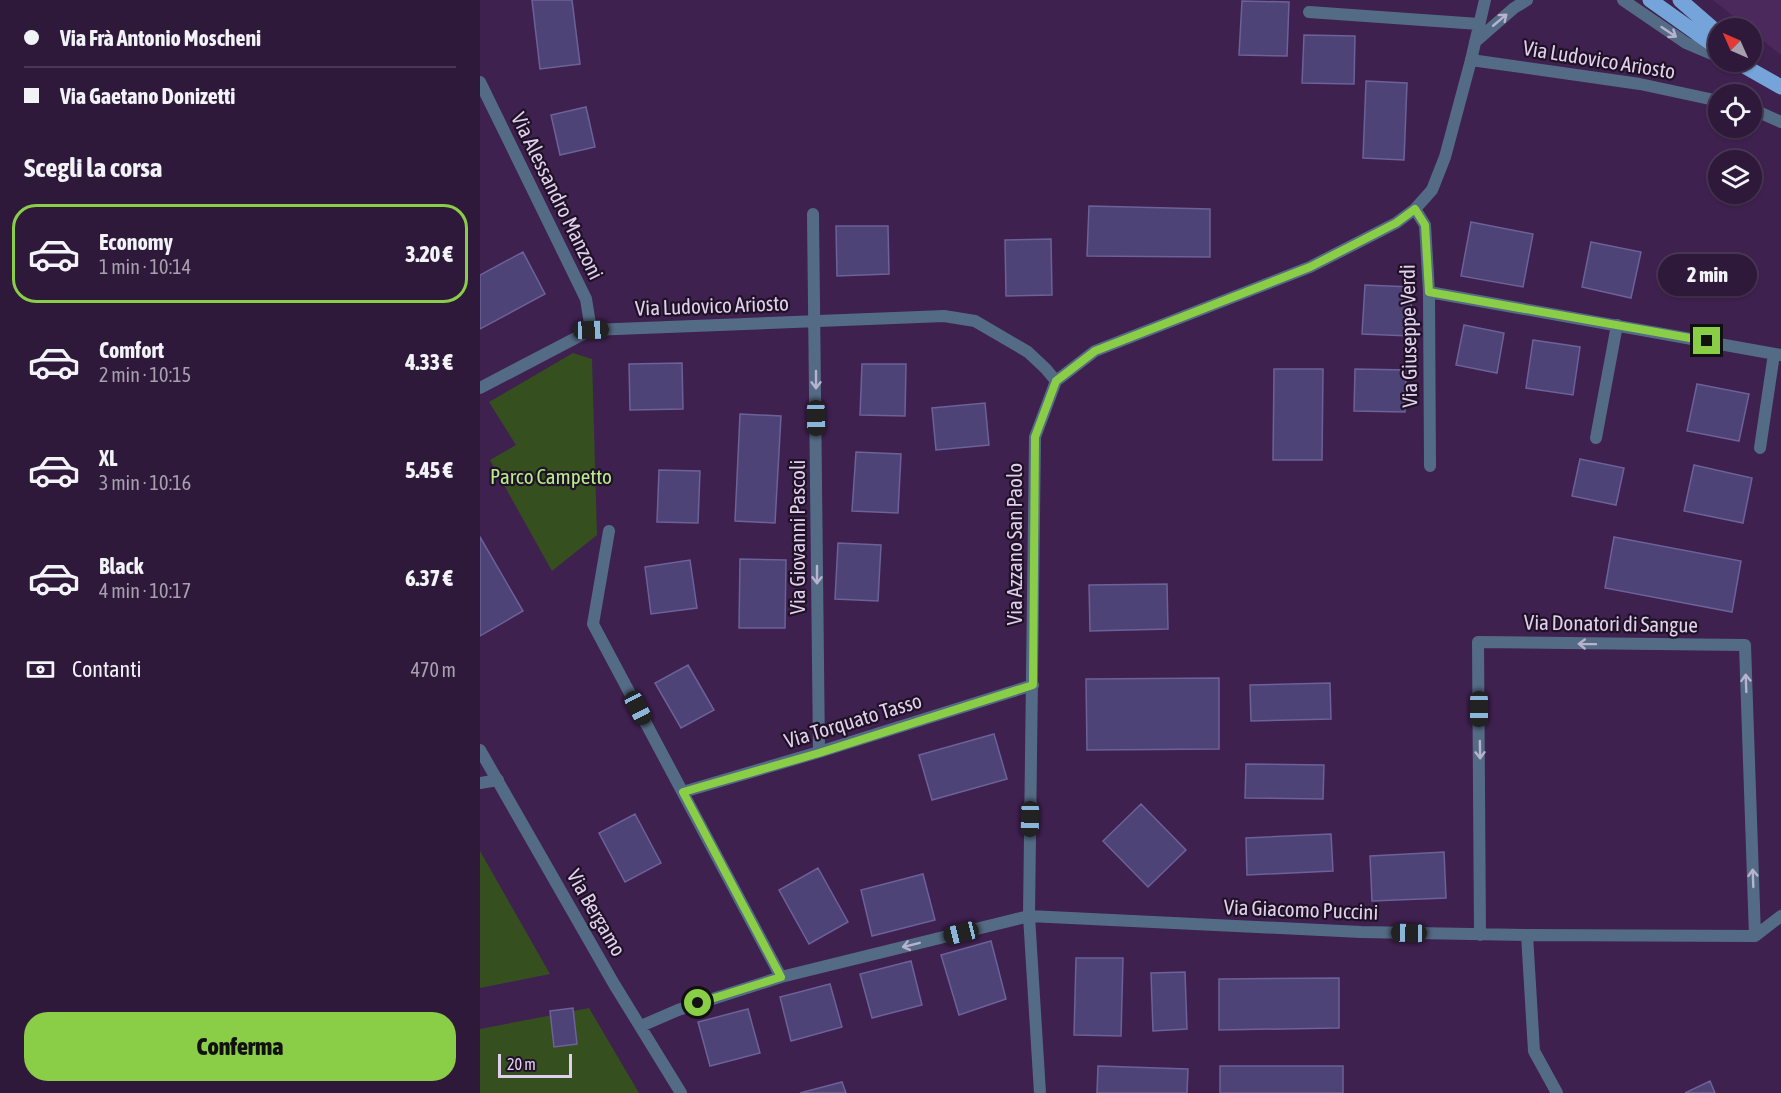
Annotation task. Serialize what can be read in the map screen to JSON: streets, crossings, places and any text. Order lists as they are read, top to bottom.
{
  "streets": {
    "street": [
      "Via Ludovico Ariosto",
      "Via Alessandro Manzoni",
      "Via Giuseppe Verdi",
      "Via Giovanni Pascoli",
      "Via Azzano San Paolo",
      "Via Donatori di Sangue",
      "Via Torquato Tasso",
      "Via Giacomo Puccini",
      "Via Bergamo"
    ]
  },
  "crossings": [
    ["Via Ludovico Ariosto", "Via Alessandro Manzoni"],
    ["Via Ludovico Ariosto", "Via Giovanni Pascoli"],
    ["Via Ludovico Ariosto", "Via Azzano San Paolo"],
    ["Via Giovanni Pascoli", "Via Torquato Tasso"],
    ["Via Azzano San Paolo", "Via Torquato Tasso"],
    ["Via Azzano San Paolo", "Via Giacomo Puccini"],
    ["Via Donatori di Sangue", "Via Giacomo Puccini"],
    ["Via Giacomo Puccini", "Via Bergamo"]
  ],
  "one_way": ["Via Giovanni Pascoli"],
  "parks": ["Parco Campetto"],
  "scale_bar": "20 m",
  "north": "top left",
  "page": {
    "banner": ["Via Frà Antonio Moscheni", "Via Gaetano Donizetti"],
    "heading": "Scegli la corsa",
    "list": [
      {
        "name": "Economy",
        "note": "1 min · 10:14",
        "value": "3.20 €"
      },
      {
        "name": "Comfort",
        "note": "2 min · 10:15",
        "value": "4.33 €"
      },
      {
        "name": "XL",
        "note": "3 min · 10:16",
        "value": "5.45 €"
      },
      {
        "name": "Black",
        "note": "4 min · 10:17",
        "value": "6.37 €"
      }
    ],
    "bubble": "2 min",
    "pay": ["Contanti", "470 m"],
    "buttons": "Conferma",
    "scale": "20 m"
  }
}
